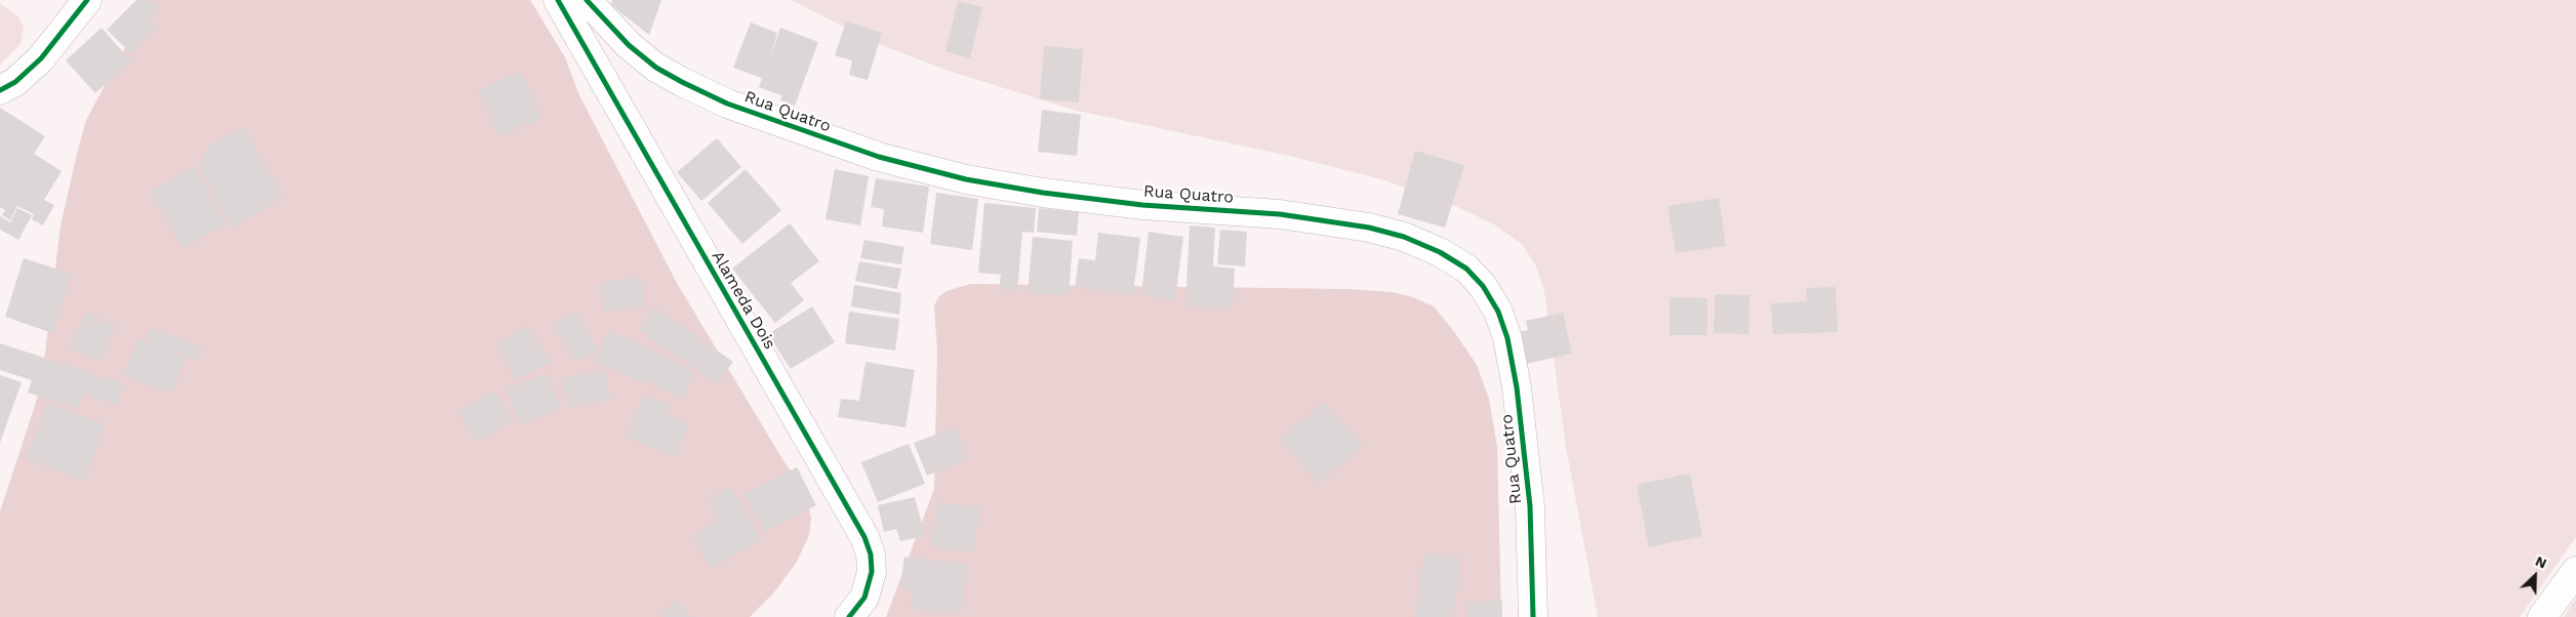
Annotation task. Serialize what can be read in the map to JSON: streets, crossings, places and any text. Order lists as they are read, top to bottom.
{
  "streets": {
    "street": ["Rua Quatro", "Alameda Dois"]
  },
  "north": "top right"
}
